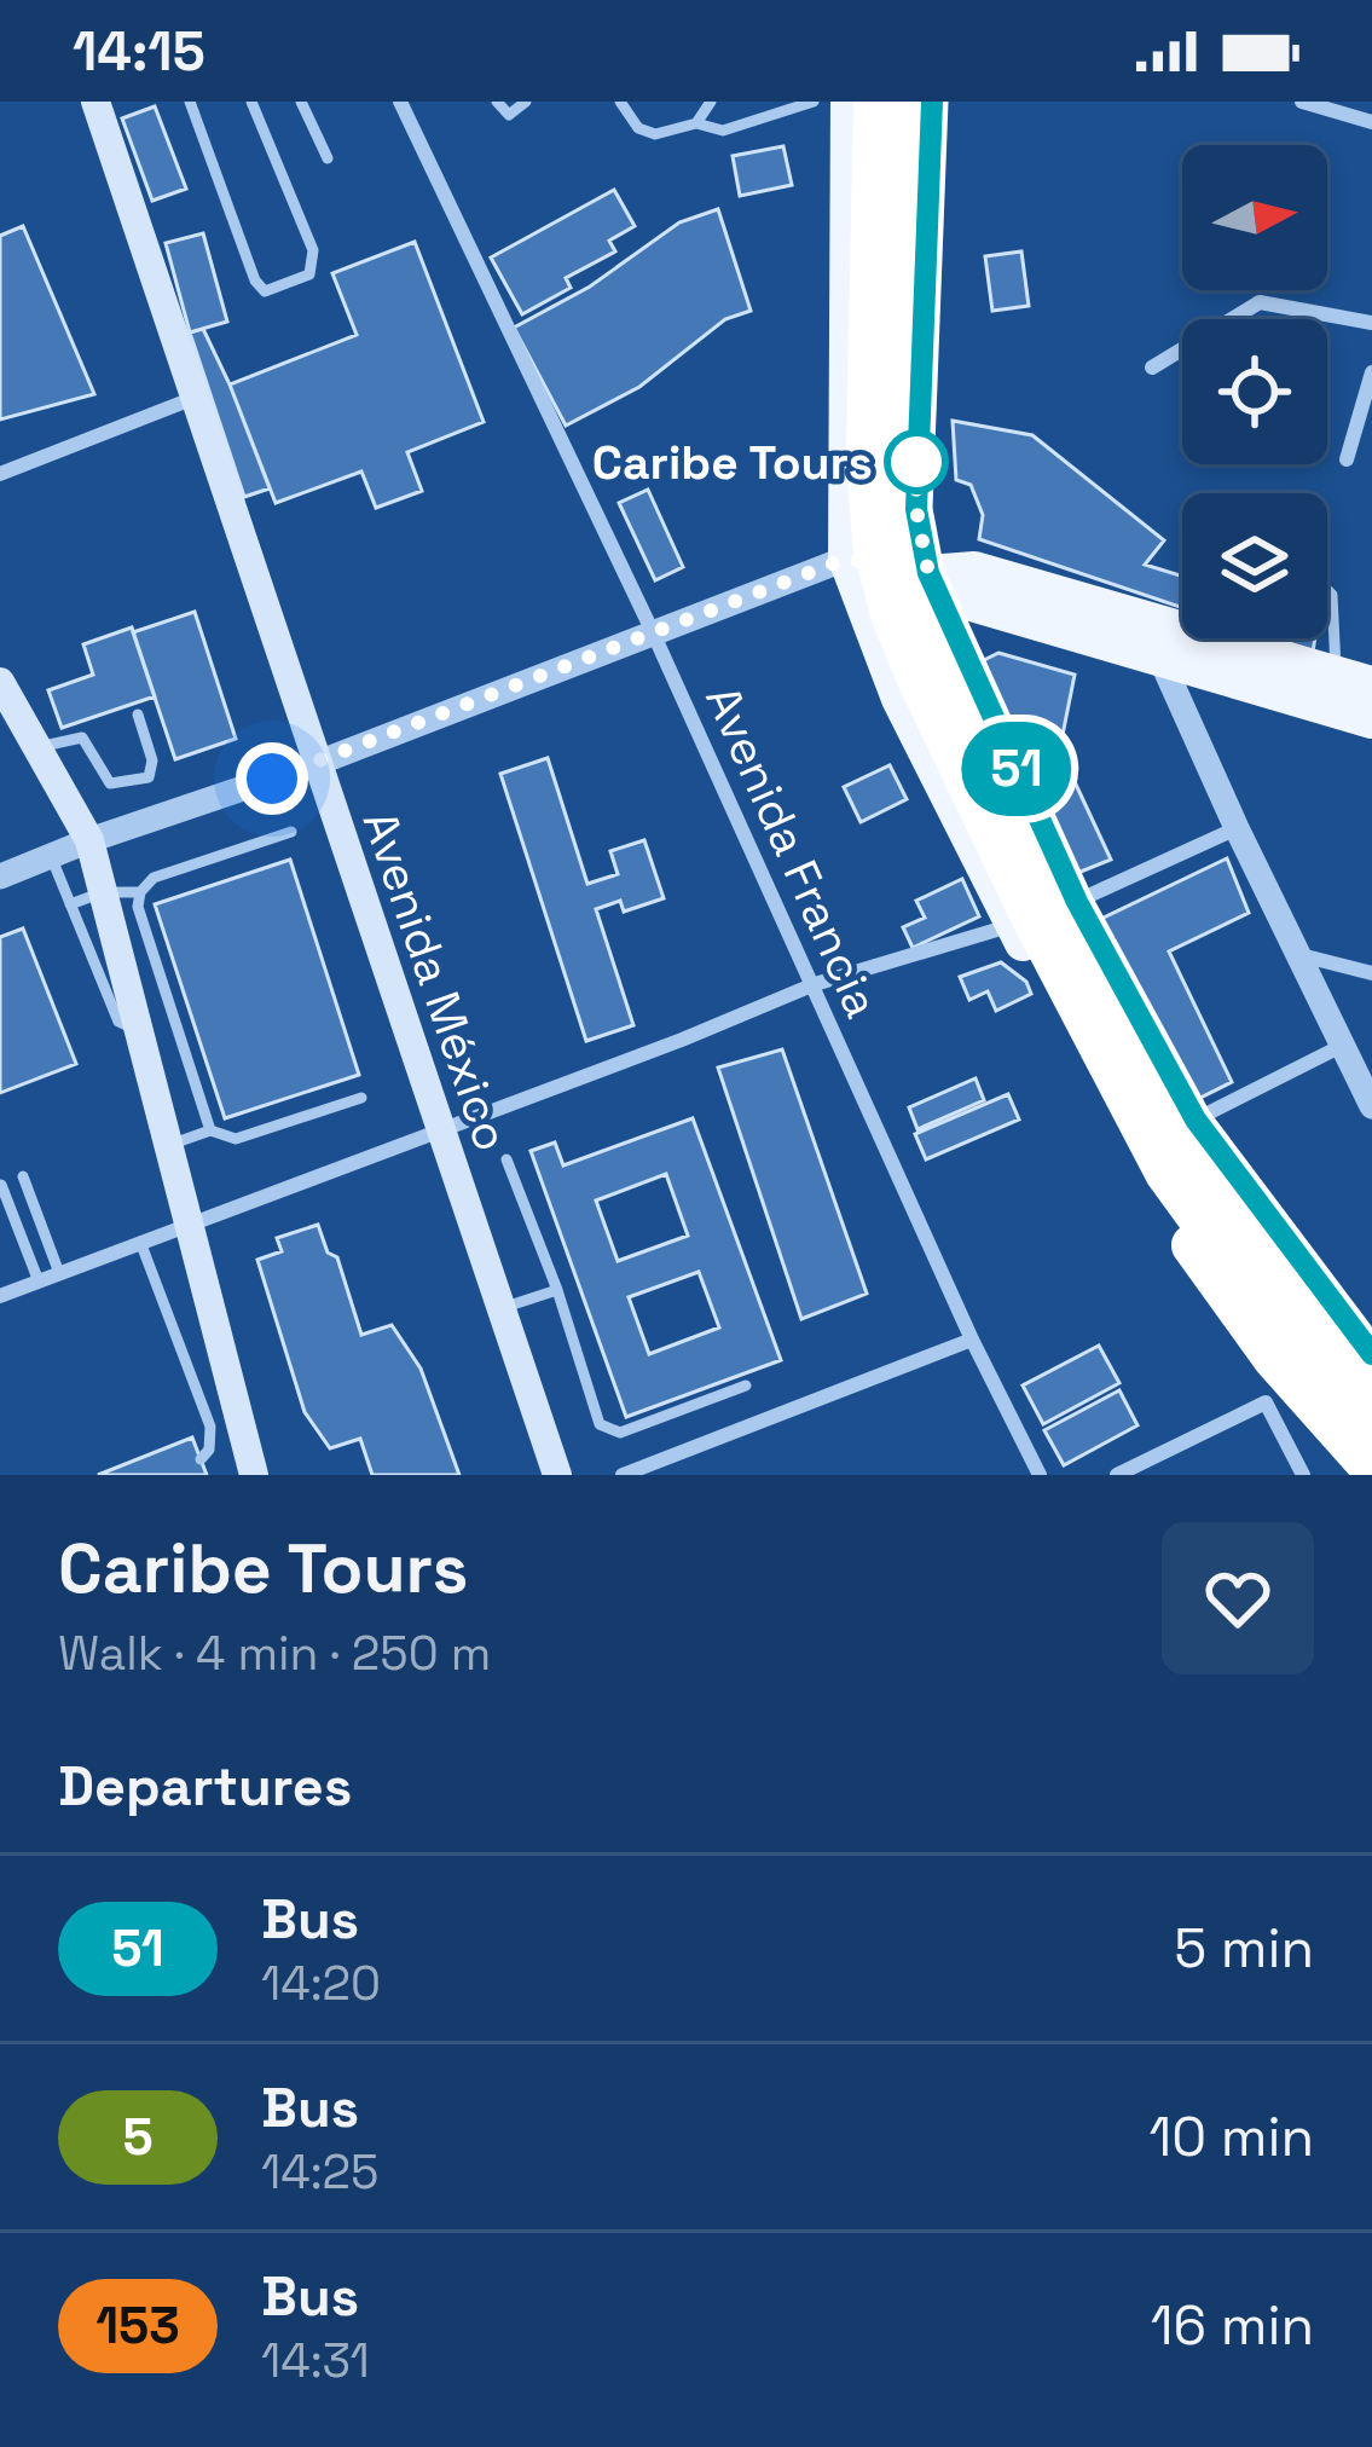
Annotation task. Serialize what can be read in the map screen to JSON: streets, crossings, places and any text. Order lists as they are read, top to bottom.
{
  "streets": {
    "main road": ["Avenida México"],
    "street": ["Avenida Francia"]
  },
  "places": ["Caribe Tours"],
  "lines": ["bus line 51"],
  "north": "right",
  "page": {
    "status": "14:15",
    "on_map": "51",
    "heading": [
      ["Caribe Tours", "Walk · 4 min · 250 m"],
      "Departures"
    ],
    "list": [
      {
        "mark": "51",
        "name": "Bus",
        "note": "14:20",
        "value": "5 min"
      },
      {
        "mark": "5",
        "name": "Bus",
        "note": "14:25",
        "value": "10 min"
      },
      {
        "mark": "153",
        "name": "Bus",
        "note": "14:31",
        "value": "16 min"
      }
    ]
  }
}
